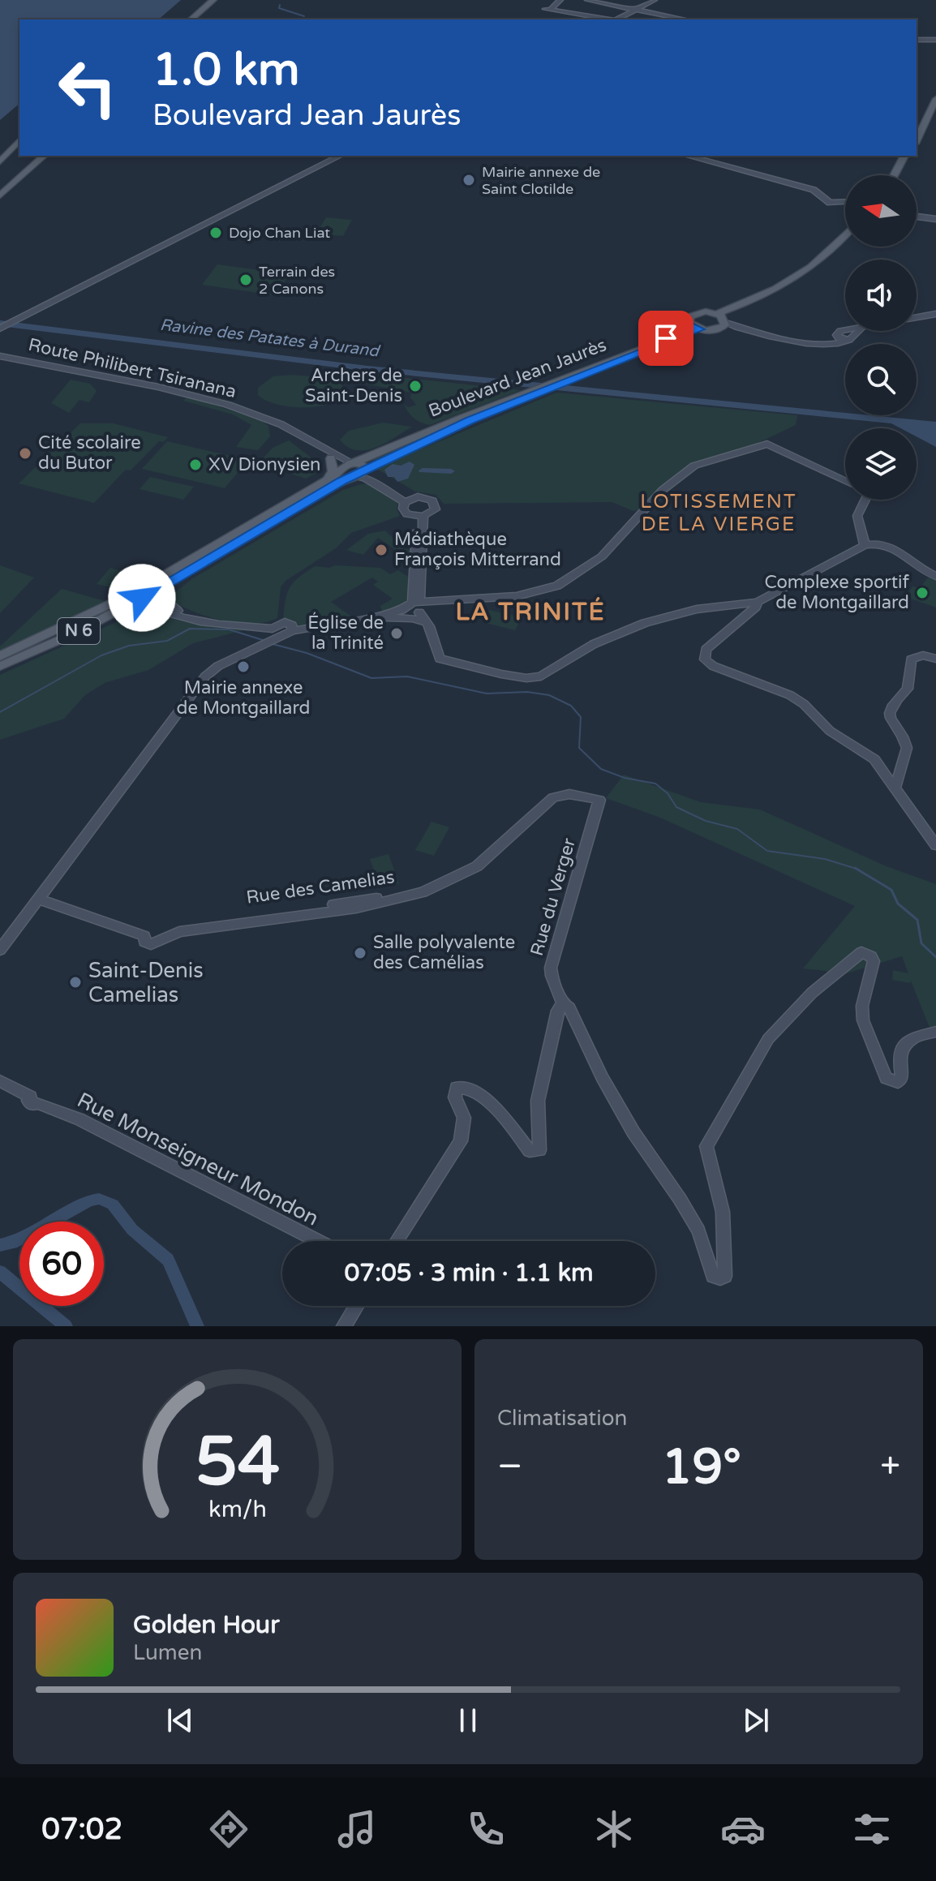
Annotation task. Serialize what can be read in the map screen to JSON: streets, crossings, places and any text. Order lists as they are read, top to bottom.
{
  "streets": {
    "main road": ["Boulevard Jean Jaurès", "N 6"],
    "street": [
      "Route Philibert Tsiranana",
      "Rue des Camelias",
      "Rue du Verger",
      "Rue Monseigneur Mondon"
    ]
  },
  "crossings": [
    ["Route Philibert Tsiranana", "Boulevard Jean Jaurès"],
    ["Boulevard Jean Jaurès", "N 6"],
    ["Rue des Camelias", "Rue du Verger"]
  ],
  "districts": ["LOTISSEMENT DE LA VIERGE", "LA TRINITÉ"],
  "water": ["Ravine des Patates à Durand"],
  "places": [
    "Mairie annexe de Saint Clotilde",
    "Dojo Chan Liat",
    "Terrain des 2 Canons",
    "Archers de Saint-Denis",
    "Cité scolaire du Butor",
    "XV Dionysien",
    "Médiathèque François Mitterrand",
    "Complexe sportif de Montgaillard",
    "Église de la Trinité",
    "Mairie annexe de Montgaillard",
    "Salle polyvalente des Camélias",
    "Saint-Denis Camelias"
  ],
  "north": "left",
  "page": {
    "turn": ["1.0 km", "Boulevard Jean Jaurès"],
    "limit": "60",
    "trip": "07:05 · 3 min · 1.1 km",
    "tile": "Climatisation",
    "heat": ["−", "19°", "+"],
    "song": ["Golden Hour", "Lumen"],
    "tabs": "07:02",
    "gauge": ["54", "km/h"]
  }
}
